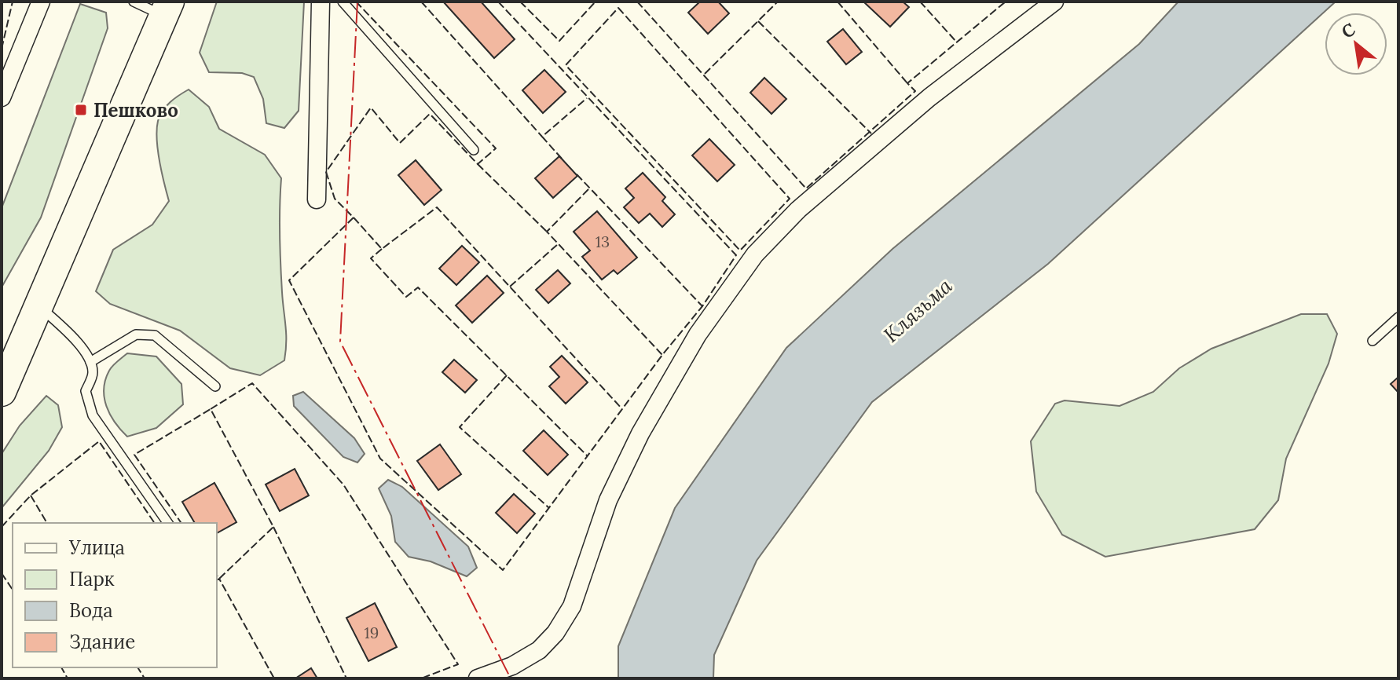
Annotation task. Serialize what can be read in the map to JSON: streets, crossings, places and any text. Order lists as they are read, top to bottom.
{
  "water": ["Клязьма"],
  "places": {
    "transit": ["Пешково"]
  },
  "house_numbers": ["13", "19"],
  "legend": [
    "Улица",
    "Парк",
    "Вода",
    "Здание"
  ],
  "north": "top left"
}
